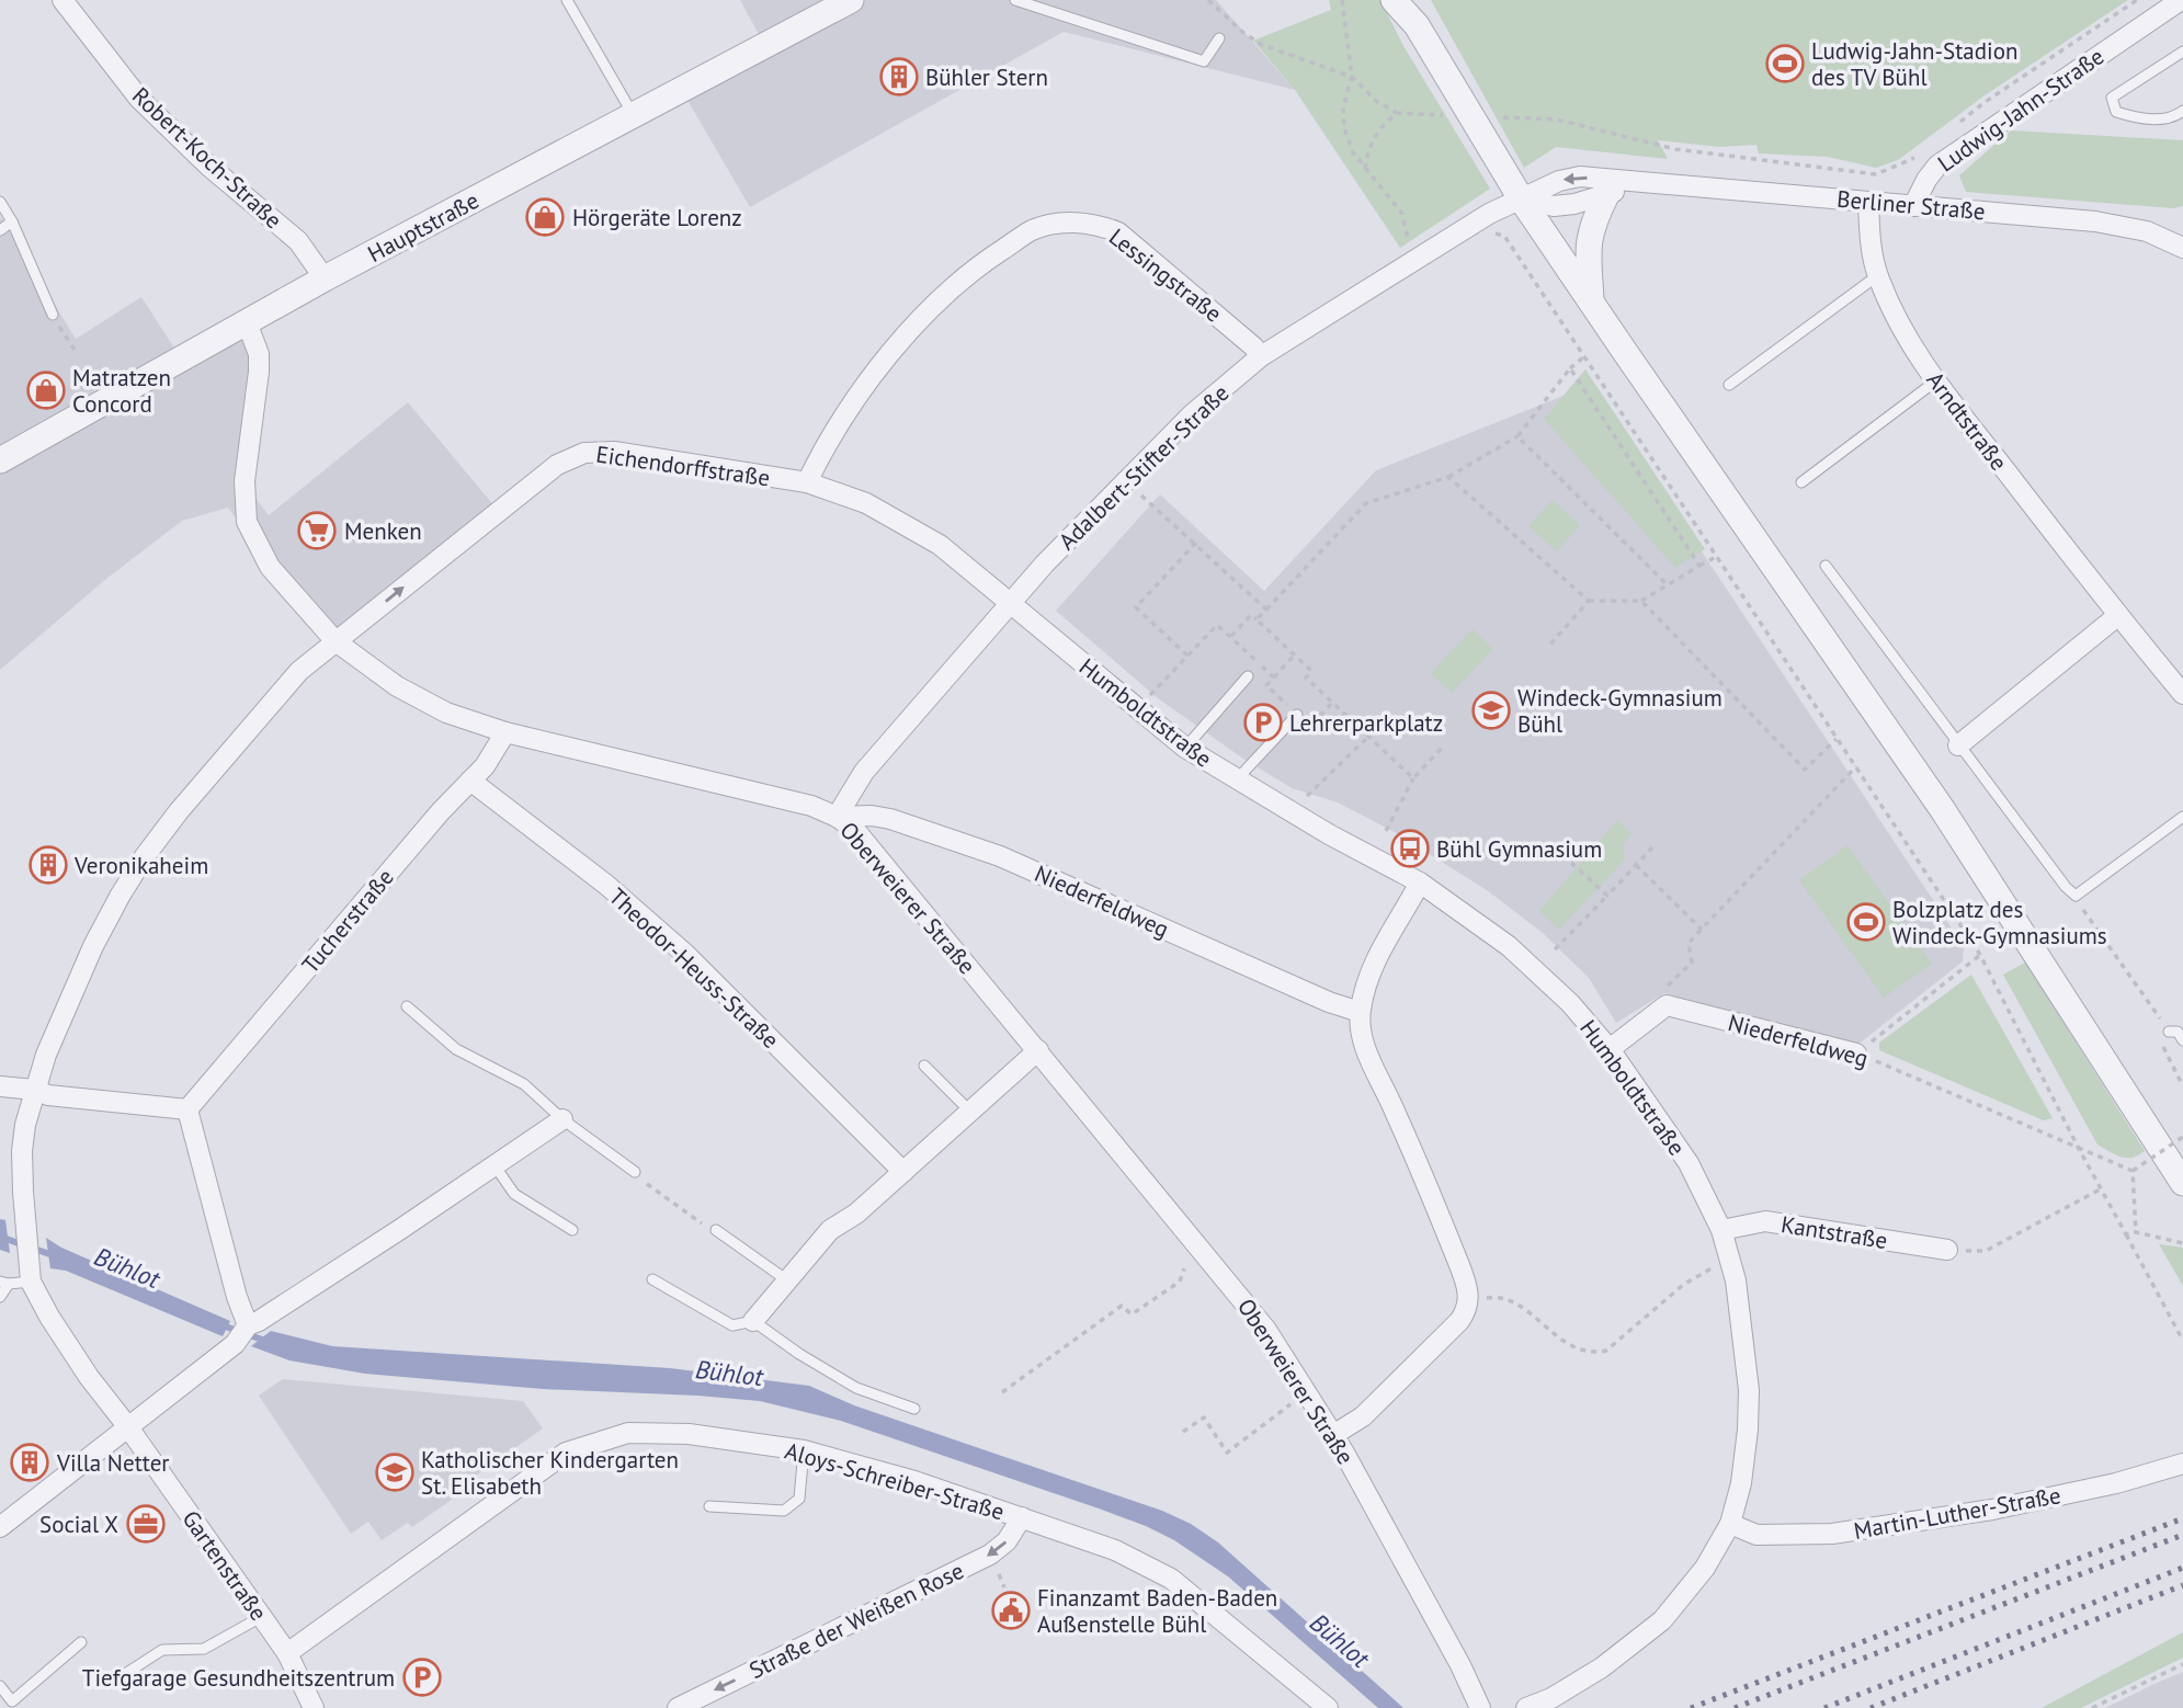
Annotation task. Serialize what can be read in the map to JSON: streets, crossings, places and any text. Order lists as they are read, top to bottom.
{
  "streets": {
    "street": [
      "Ludwig-Jahn-Straße",
      "Robert-Koch-Straße",
      "Berliner Straße",
      "Hauptstraße",
      "Lessingstraße",
      "Arndtstraße",
      "Eichendorffstraße",
      "Adalbert-Stifter-Straße",
      "Humboldtstraße",
      "Oberweierer Straße",
      "Niederfeldweg",
      "Tucherstraße",
      "Theodor-Heuss-Straße",
      "Kantstraße",
      "Aloys-Schreiber-Straße",
      "Martin-Luther-Straße",
      "Gartenstraße",
      "Straße der Weißen Rose"
    ]
  },
  "crossings": [
    ["Ludwig-Jahn-Straße", "Berliner Straße"],
    ["Robert-Koch-Straße", "Hauptstraße"],
    ["Berliner Straße", "Arndtstraße"],
    ["Berliner Straße", "Adalbert-Stifter-Straße"],
    ["Hauptstraße", "Oberweierer Straße"],
    ["Lessingstraße", "Eichendorffstraße"],
    ["Lessingstraße", "Adalbert-Stifter-Straße"],
    ["Eichendorffstraße", "Adalbert-Stifter-Straße"],
    ["Eichendorffstraße", "Humboldtstraße"],
    ["Eichendorffstraße", "Oberweierer Straße"],
    ["Eichendorffstraße", "Gartenstraße"],
    ["Adalbert-Stifter-Straße", "Humboldtstraße"],
    ["Adalbert-Stifter-Straße", "Oberweierer Straße"],
    ["Adalbert-Stifter-Straße", "Niederfeldweg"],
    ["Humboldtstraße", "Kantstraße"],
    ["Humboldtstraße", "Martin-Luther-Straße"],
    ["Oberweierer Straße", "Niederfeldweg"],
    ["Oberweierer Straße", "Tucherstraße"],
    ["Tucherstraße", "Theodor-Heuss-Straße"],
    ["Aloys-Schreiber-Straße", "Gartenstraße"],
    ["Aloys-Schreiber-Straße", "Straße der Weißen Rose"]
  ],
  "one_way": ["Eichendorffstraße", "Straße der Weißen Rose"],
  "water": ["Bühlot"],
  "places": {
    "sports": ["Ludwig-Jahn-Stadion des TV Bühl", "Bolzplatz des Windeck-Gymnasiums"],
    "building": ["Bühler Stern", "Veronikaheim", "Villa Netter"],
    "shop": ["Hörgeräte Lorenz", "Matratzen Concord"],
    "supermarket": ["Menken"],
    "school or university": ["Windeck-Gymnasium Bühl", "Katholischer Kindergarten St. Elisabeth"],
    "parking": ["Lehrerparkplatz", "Tiefgarage Gesundheitszentrum"],
    "bus stop": ["Bühl Gymnasium"],
    "office": ["Social X"],
    "public building": ["Finanzamt Baden-Baden Außenstelle Bühl"]
  }
}
